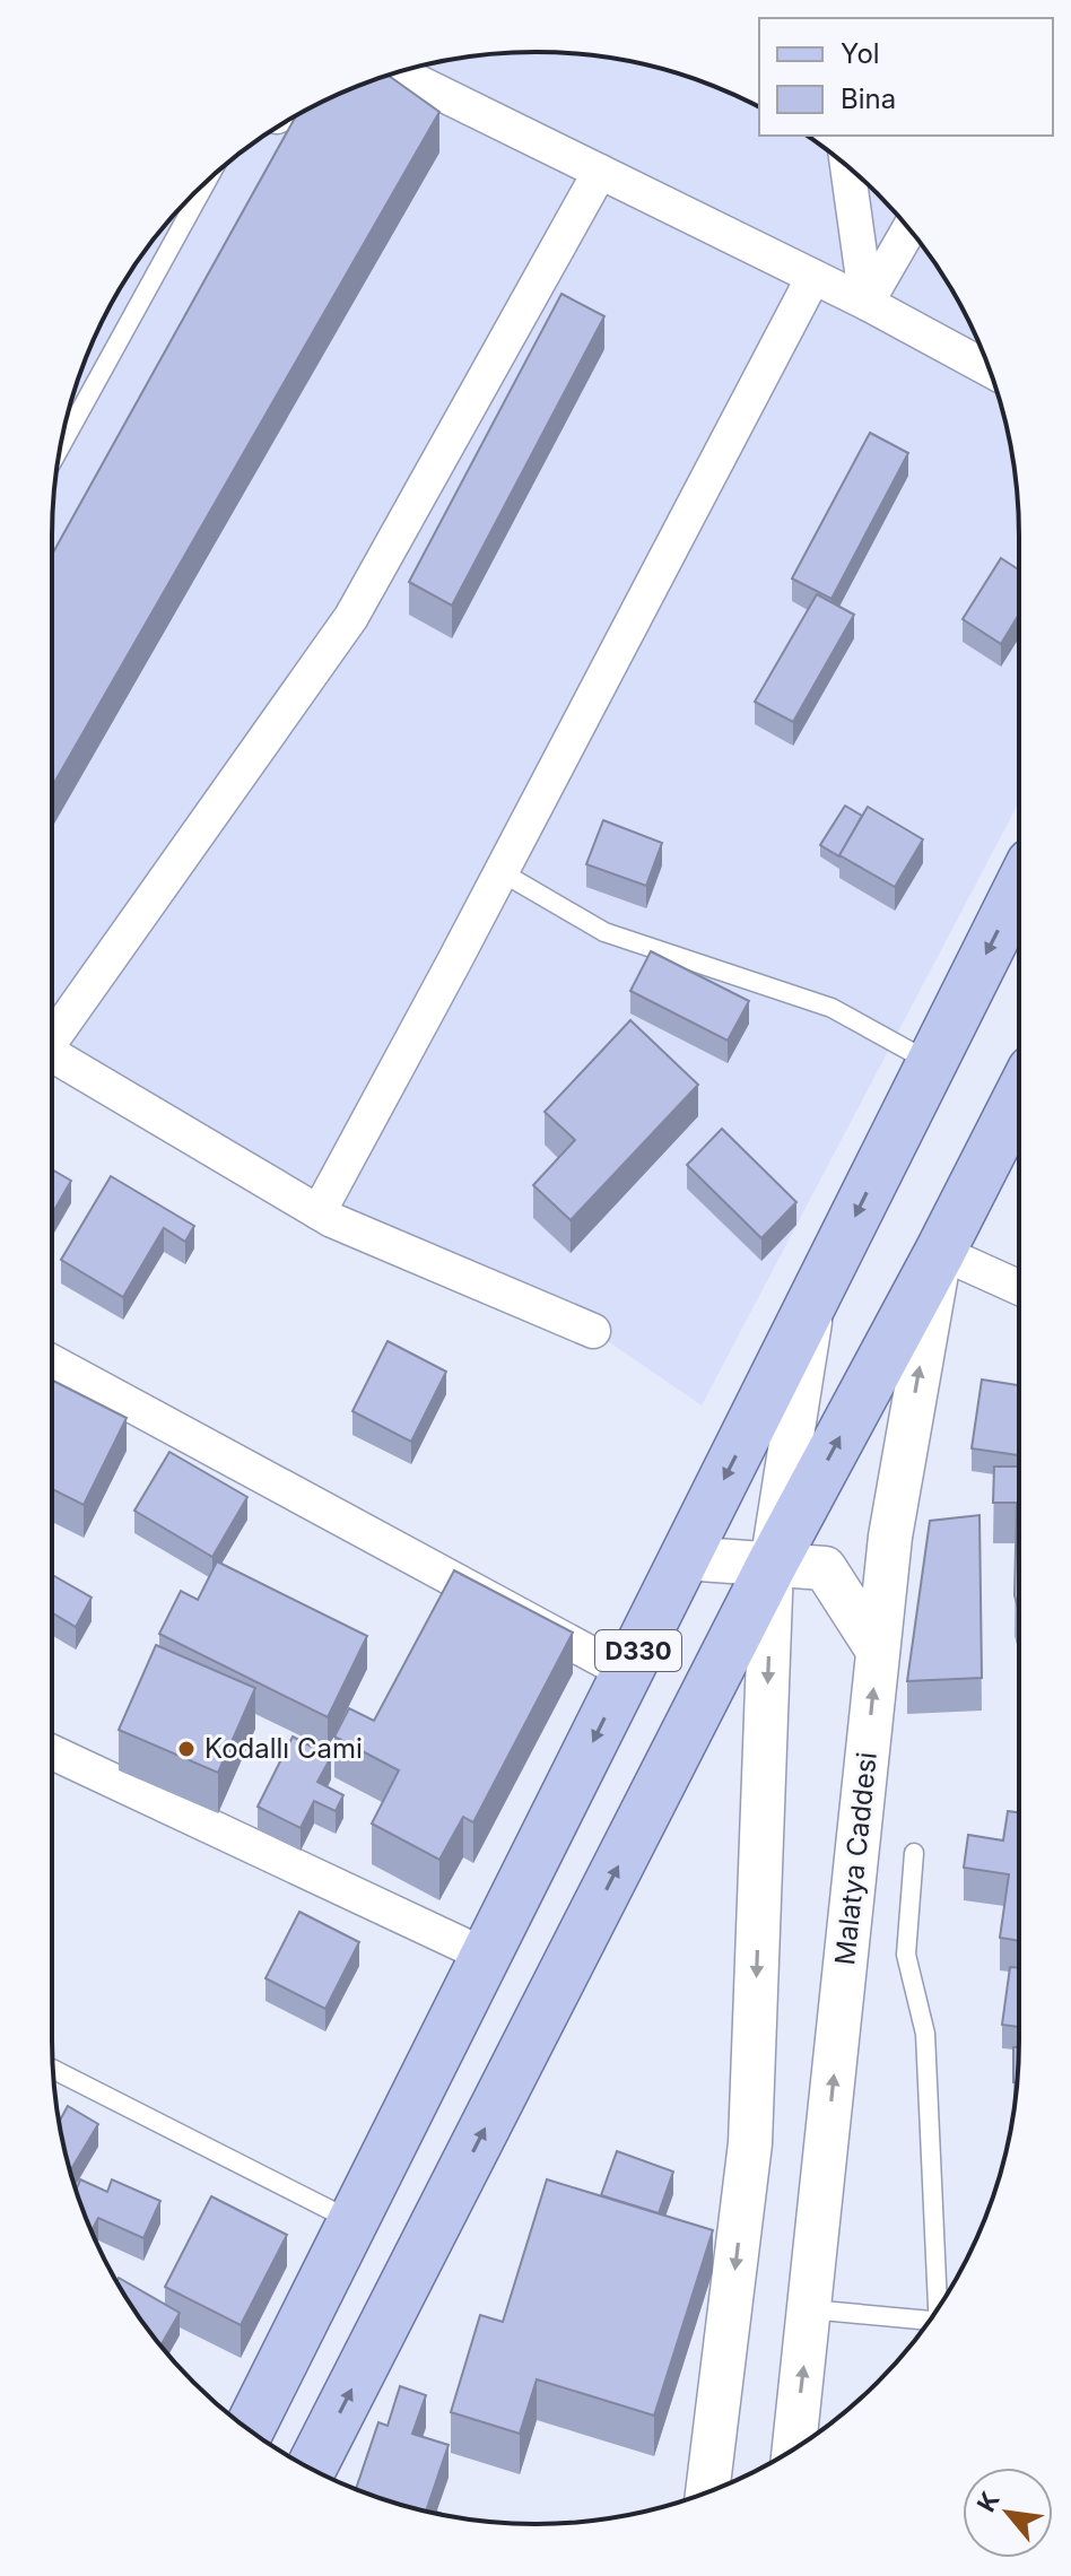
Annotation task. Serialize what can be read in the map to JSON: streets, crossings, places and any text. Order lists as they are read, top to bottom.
{
  "streets": {
    "main road": ["D330"],
    "street": ["Malatya Caddesi"]
  },
  "crossings": [
    ["D330", "Malatya Caddesi"]
  ],
  "places": ["Kodallı Cami"],
  "legend": ["Yol", "Bina"],
  "north": "top left"
}
